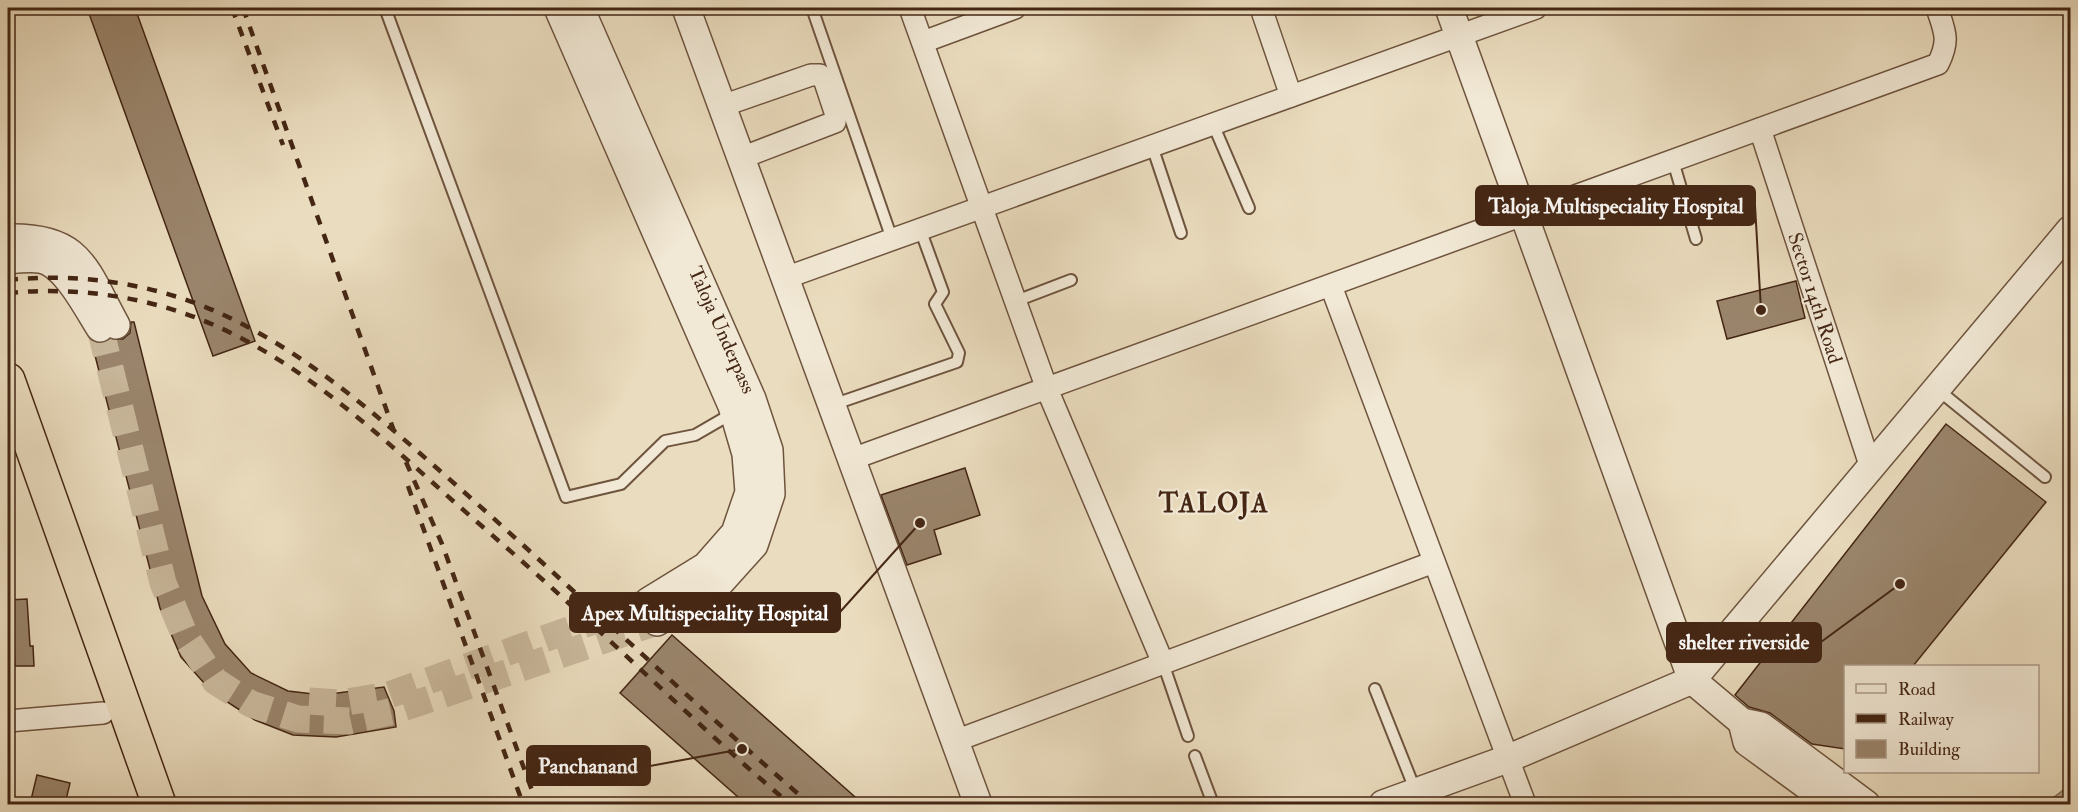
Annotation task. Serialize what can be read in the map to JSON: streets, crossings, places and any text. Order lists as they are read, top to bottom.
{
  "streets": {
    "street": ["Sector 14th Road", "Taloja Underpass"]
  },
  "districts": ["TALOJA"],
  "places": [
    "Taloja Multispeciality Hospital",
    "Apex Multispeciality Hospital",
    "shelter riverside",
    "Panchanand"
  ],
  "legend": ["Road", "Railway", "Building"]
}
